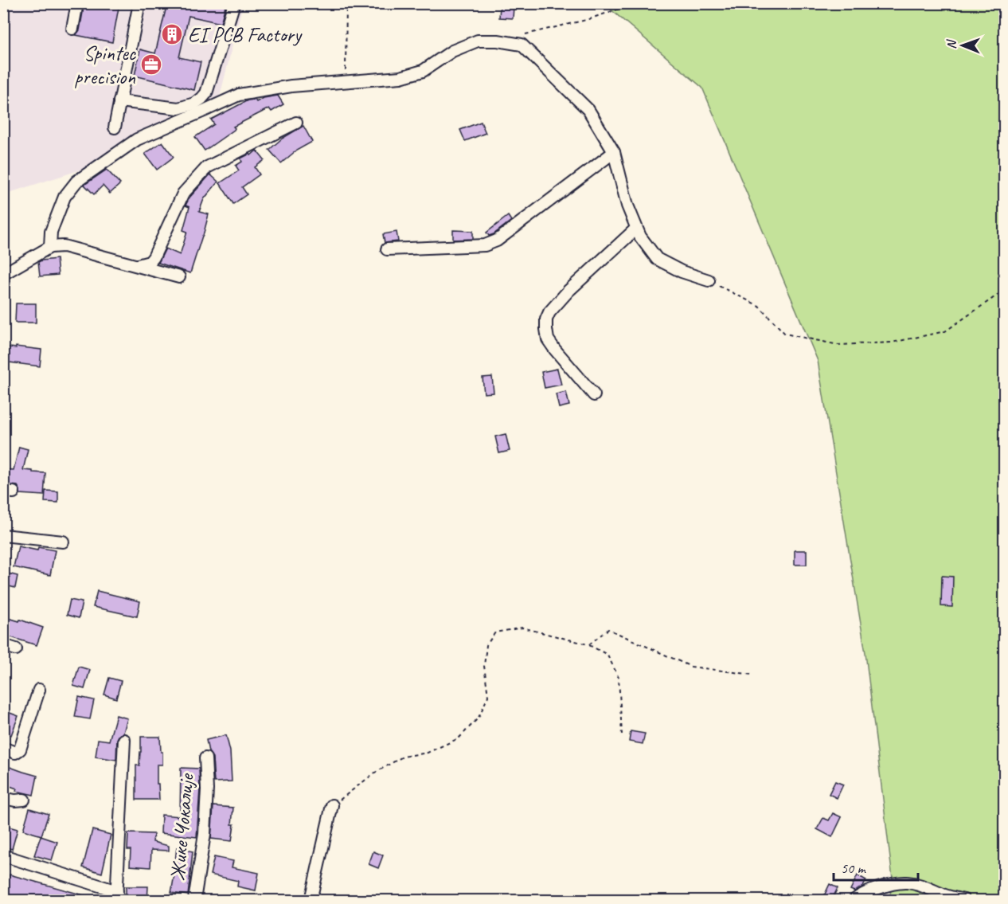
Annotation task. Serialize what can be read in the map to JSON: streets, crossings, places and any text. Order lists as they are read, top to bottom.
{
  "streets": {
    "street": ["Жике Чокалије"]
  },
  "places": {
    "building": ["EI PCB Factory"],
    "office": ["Spintec precision"]
  },
  "scale_bar": "50 m",
  "north": "left"
}
